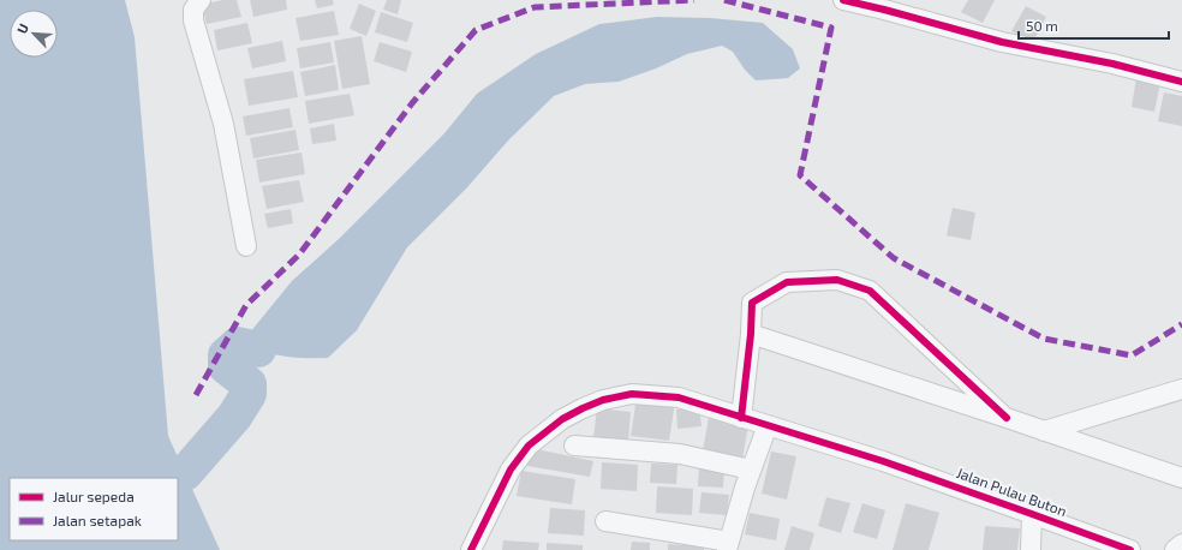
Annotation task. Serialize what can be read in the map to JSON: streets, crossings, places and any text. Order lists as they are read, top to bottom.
{
  "streets": {
    "street": ["Jalan Pulau Buton"]
  },
  "legend": ["Jalur sepeda", "Jalan setapak"],
  "scale_bar": "50 m",
  "north": "top left"
}
